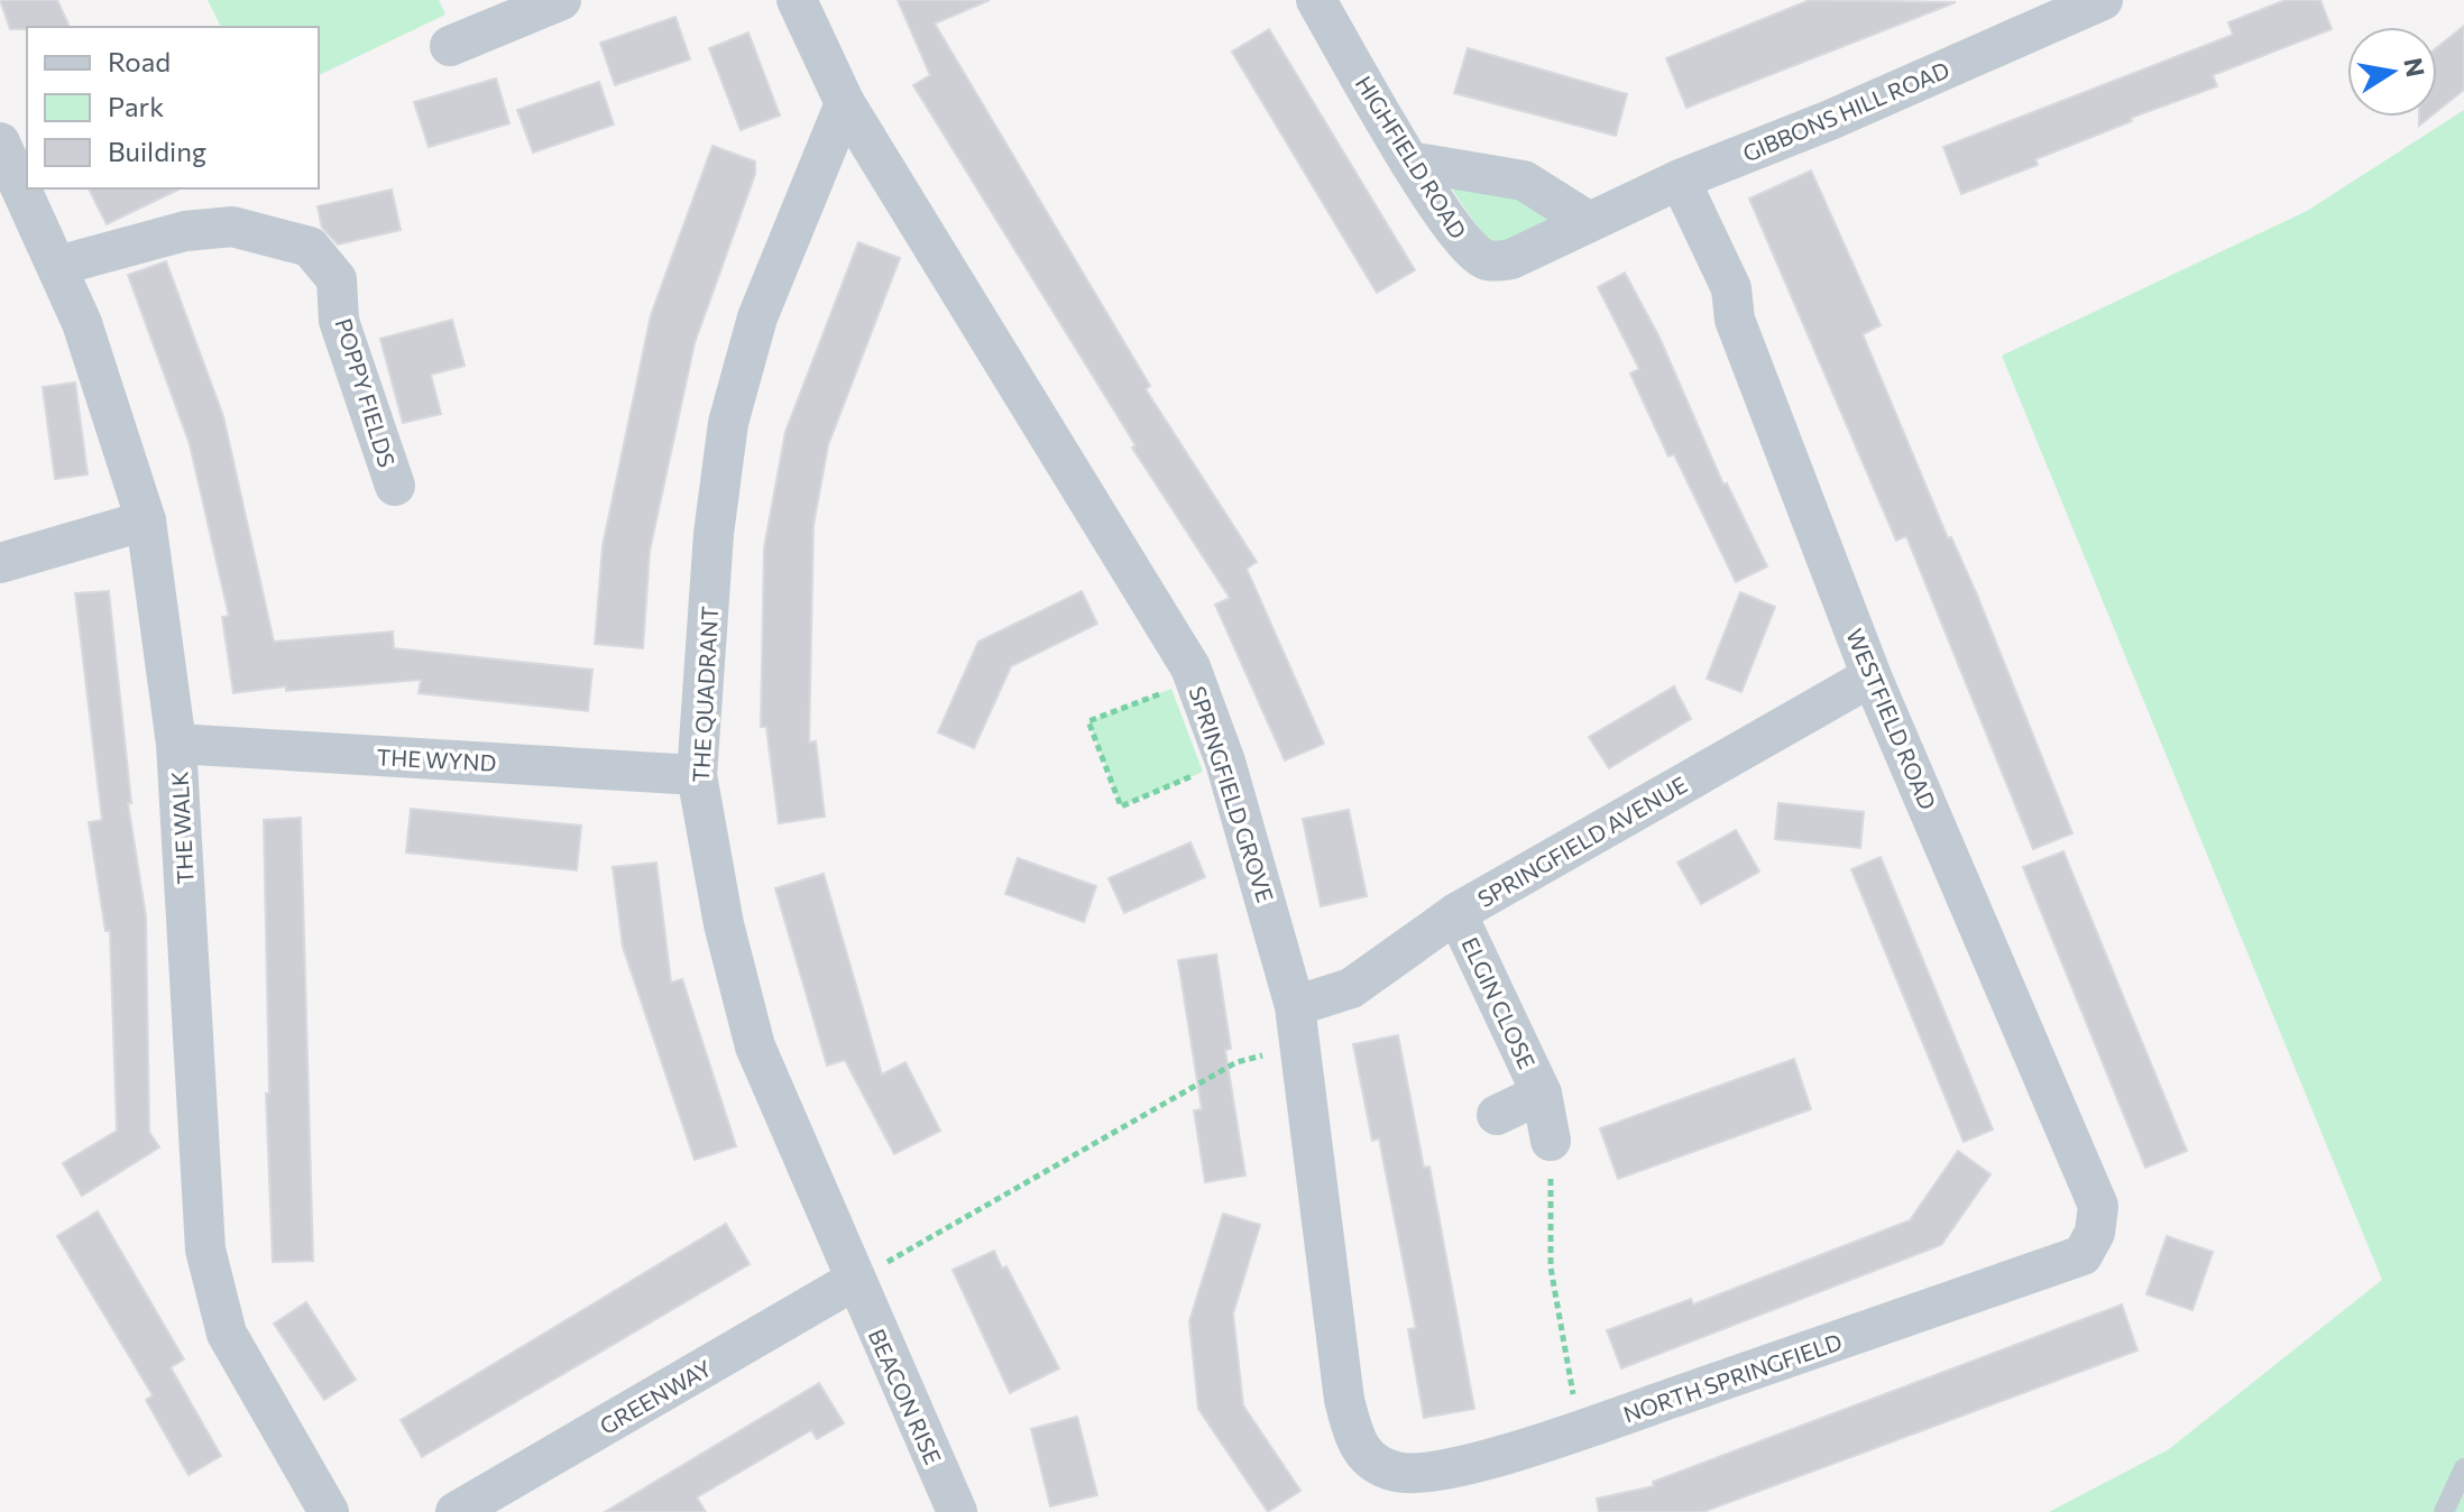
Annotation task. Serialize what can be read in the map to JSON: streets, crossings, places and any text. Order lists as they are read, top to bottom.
{
  "streets": {
    "street": [
      "GIBBONS HILL ROAD",
      "HIGHFIELD ROAD",
      "POPPY FIELDS",
      "THE QUADRANT",
      "WESTFIELD ROAD",
      "THE WYND",
      "SPRINGFIELD GROVE",
      "THE WALK",
      "SPRINGFIELD AVENUE",
      "ELGIN CLOSE",
      "NORTH SPRINGFIELD",
      "GREENWAY",
      "BEACON RISE"
    ]
  },
  "crossings": [
    ["GIBBONS HILL ROAD", "HIGHFIELD ROAD"],
    ["GIBBONS HILL ROAD", "WESTFIELD ROAD"],
    ["POPPY FIELDS", "THE WALK"],
    ["THE QUADRANT", "THE WYND"],
    ["THE QUADRANT", "SPRINGFIELD GROVE"],
    ["THE QUADRANT", "GREENWAY"],
    ["THE QUADRANT", "BEACON RISE"],
    ["WESTFIELD ROAD", "SPRINGFIELD AVENUE"],
    ["WESTFIELD ROAD", "NORTH SPRINGFIELD"],
    ["THE WYND", "THE WALK"],
    ["SPRINGFIELD GROVE", "SPRINGFIELD AVENUE"],
    ["SPRINGFIELD GROVE", "NORTH SPRINGFIELD"],
    ["SPRINGFIELD AVENUE", "ELGIN CLOSE"],
    ["GREENWAY", "BEACON RISE"]
  ],
  "legend": ["Road", "Park", "Building"],
  "north": "right"
}
